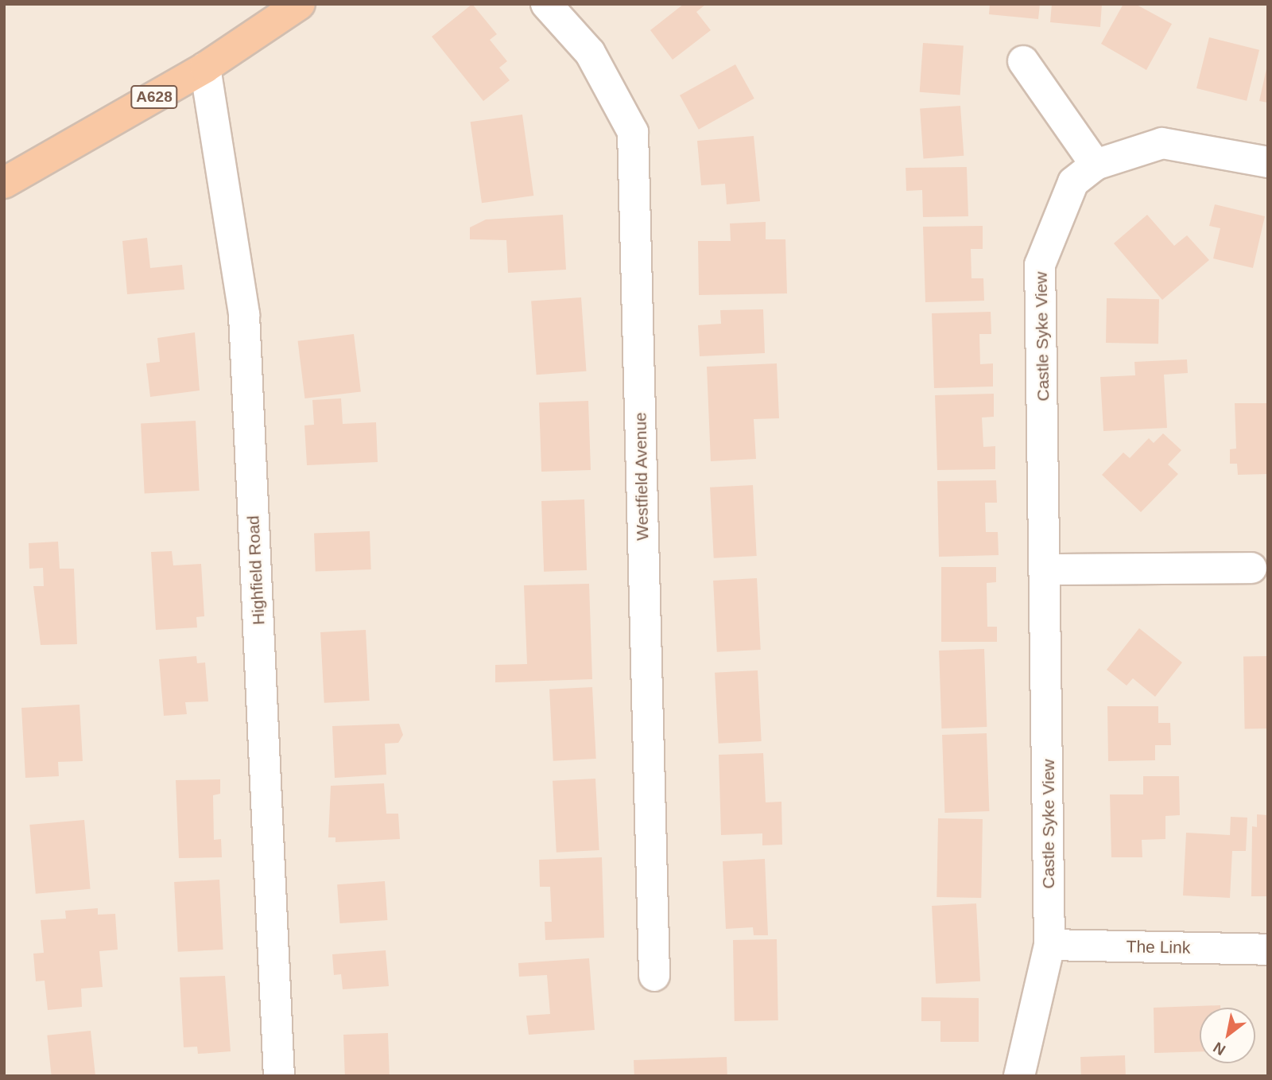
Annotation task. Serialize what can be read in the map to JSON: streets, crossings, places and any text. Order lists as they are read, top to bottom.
{
  "streets": {
    "highway": ["A628"],
    "street": [
      "Castle Syke View",
      "Westfield Avenue",
      "Highfield Road",
      "The Link"
    ]
  },
  "crossings": [
    ["A628", "Highfield Road"],
    ["Castle Syke View", "The Link"]
  ],
  "north": "bottom left"
}
